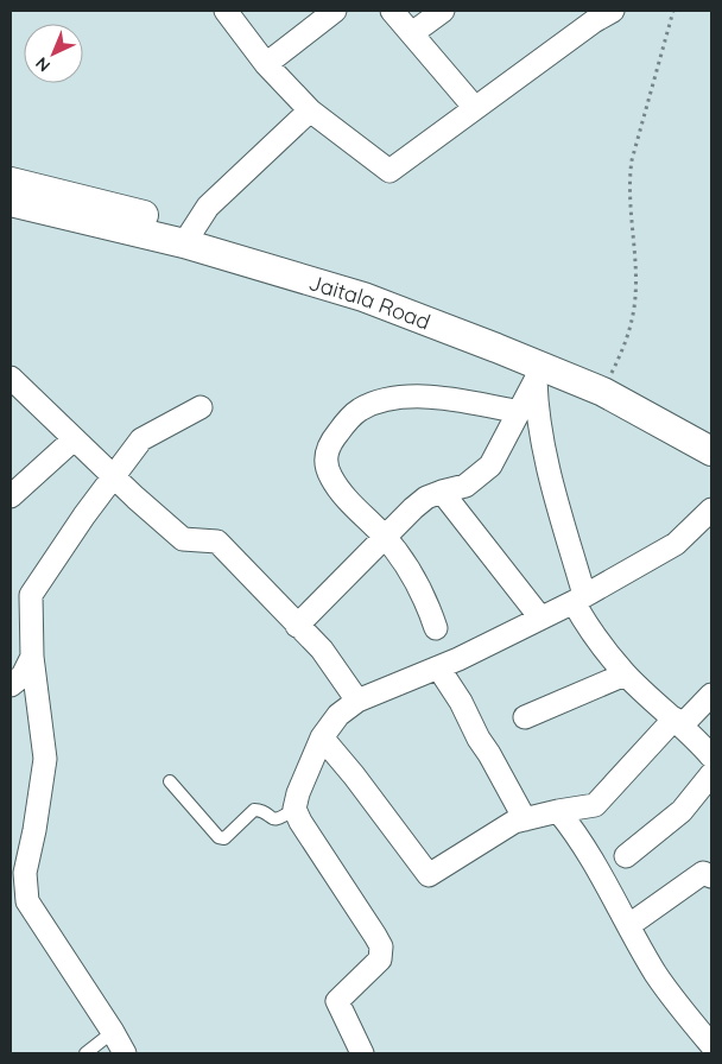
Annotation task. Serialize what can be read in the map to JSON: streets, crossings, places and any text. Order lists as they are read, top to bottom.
{
  "streets": {
    "street": ["Jaitala Road"]
  },
  "north": "bottom left"
}
